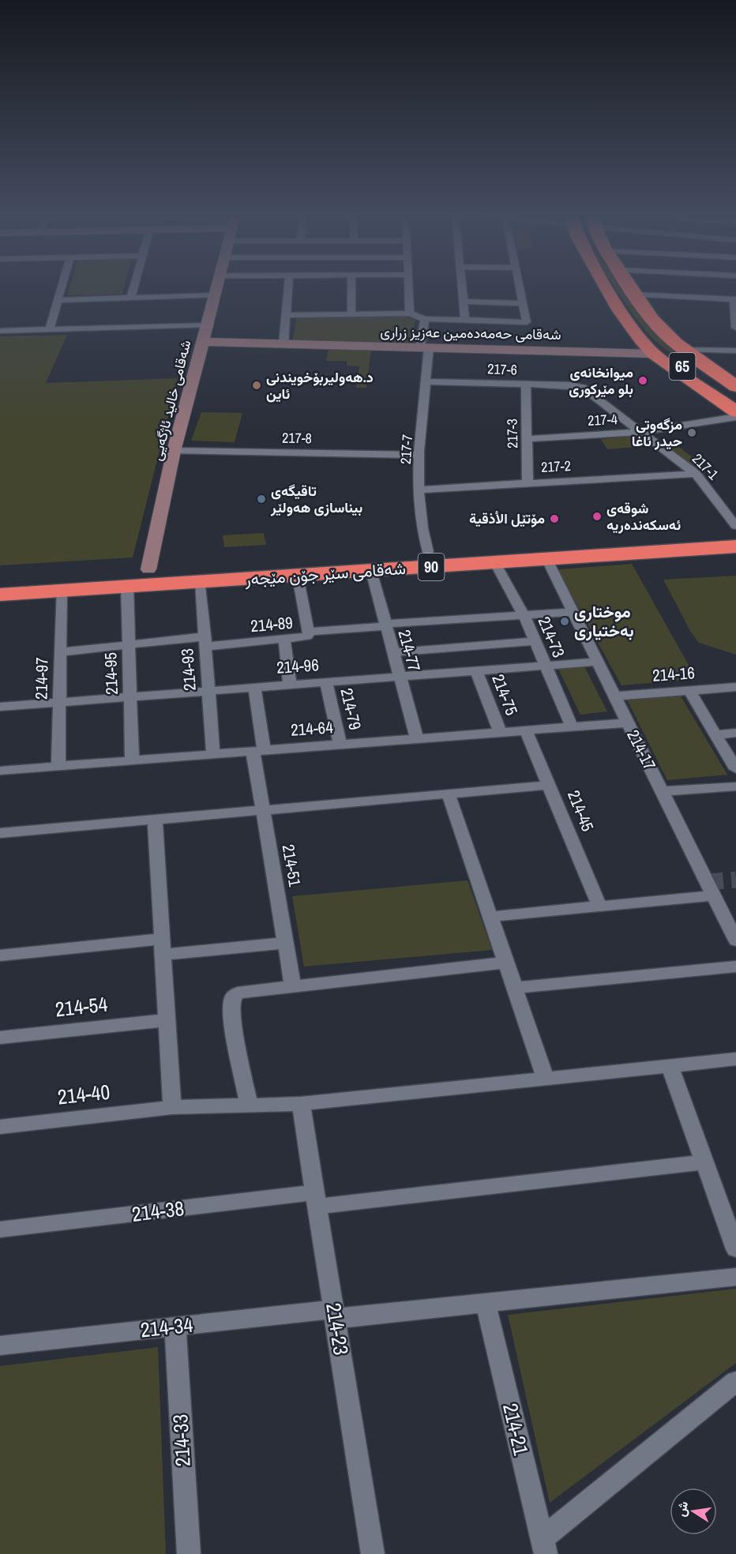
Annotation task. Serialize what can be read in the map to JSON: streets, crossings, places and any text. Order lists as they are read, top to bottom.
{
  "streets": {
    "highway": ["65", "90", "شەقامی سێر جۆن مێجەر"],
    "street": [
      "شەقامی حەمەدەمین عەزیز زراری",
      "217-6",
      "شەقامی خالید ئاژگەیی",
      "217-4",
      "217-3",
      "217-8",
      "217-7",
      "217-2",
      "217-1",
      "214-89",
      "214-73",
      "214-77",
      "214-96",
      "214-93",
      "214-95",
      "214-16",
      "214-97",
      "214-75",
      "214-79",
      "214-64",
      "214-17",
      "214-45",
      "214-51",
      "214-54",
      "214-40",
      "214-38",
      "214-34",
      "214-23",
      "214-21",
      "214-33"
    ]
  },
  "crossings": [
    ["شەقامی حەمەدەمین عەزیز زراری", "65"],
    ["شەقامی حەمەدەمین عەزیز زراری", "شەقامی خالید ئاژگەیی"],
    ["شەقامی حەمەدەمین عەزیز زراری", "217-7"],
    ["217-6", "217-3"],
    ["217-6", "217-7"],
    ["217-6", "217-1"],
    ["شەقامی خالید ئاژگەیی", "217-8"],
    ["شەقامی خالید ئاژگەیی", "شەقامی سێر جۆن مێجەر"],
    ["217-4", "217-3"],
    ["217-4", "217-1"],
    ["217-3", "217-2"],
    ["217-8", "217-7"],
    ["217-7", "217-2"],
    ["217-7", "شەقامی سێر جۆن مێجەر"],
    ["217-2", "217-1"],
    ["شەقامی سێر جۆن مێجەر", "214-89"],
    ["شەقامی سێر جۆن مێجەر", "214-73"],
    ["شەقامی سێر جۆن مێجەر", "214-77"],
    ["شەقامی سێر جۆن مێجەر", "214-93"],
    ["شەقامی سێر جۆن مێجەر", "214-95"],
    ["شەقامی سێر جۆن مێجەر", "214-97"],
    ["شەقامی سێر جۆن مێجەر", "214-17"],
    ["214-89", "214-93"],
    ["214-89", "214-95"],
    ["214-89", "214-97"],
    ["214-73", "214-96"],
    ["214-73", "214-64"],
    ["214-77", "214-96"],
    ["214-77", "214-64"],
    ["214-96", "214-93"],
    ["214-96", "214-95"],
    ["214-96", "214-97"],
    ["214-96", "214-75"],
    ["214-96", "214-79"],
    ["214-96", "214-17"],
    ["214-96", "214-51"],
    ["214-93", "214-64"],
    ["214-95", "214-64"],
    ["214-16", "214-17"],
    ["214-97", "214-64"],
    ["214-75", "214-64"],
    ["214-79", "214-64"],
    ["214-64", "214-17"],
    ["214-64", "214-45"],
    ["214-64", "214-51"],
    ["214-40", "214-23"],
    ["214-38", "214-23"],
    ["214-34", "214-23"],
    ["214-34", "214-21"],
    ["214-34", "214-33"]
  ],
  "places": [
    "میوانخانەی بلو مێرکوری",
    "د.هه‌ولیربۆخویندنی ئاین",
    "مزگەوتی حیدر ئاغا",
    "تاقیگەی بیناسازی هەولێر",
    "شوقەی ئەسکەندەریە",
    "مۆتێل الأذقیة",
    "موختاری بە‌ختیاری"
  ],
  "north": "left"
}
